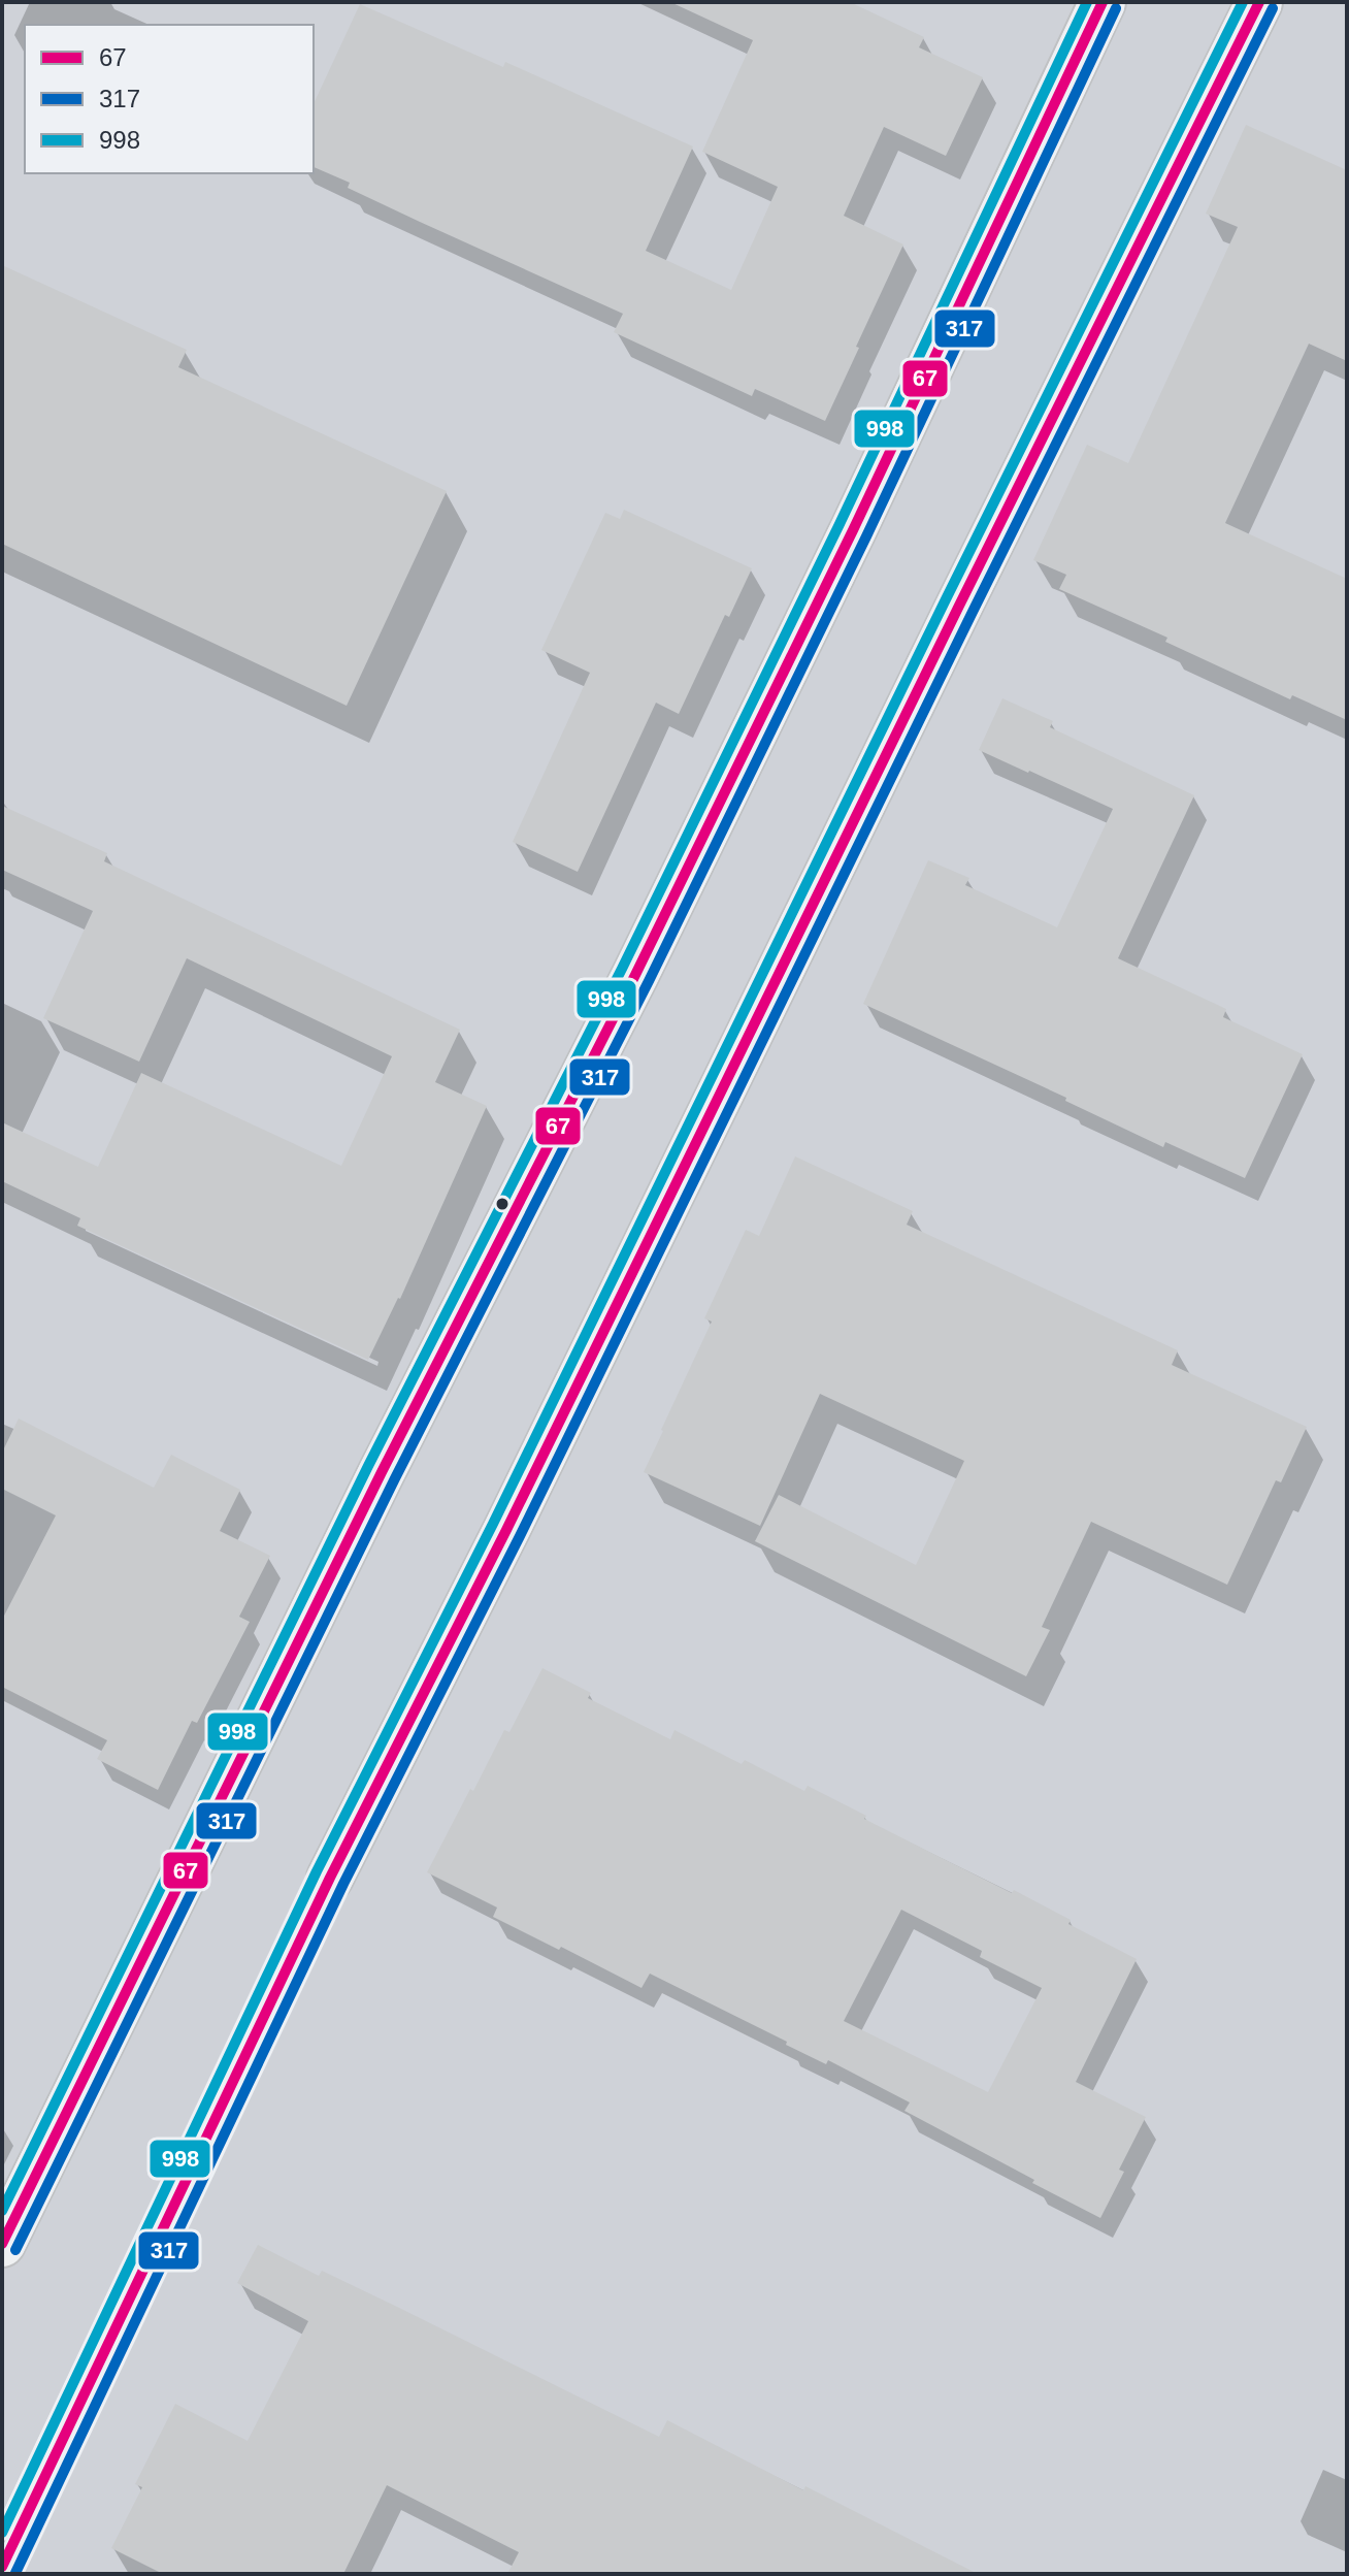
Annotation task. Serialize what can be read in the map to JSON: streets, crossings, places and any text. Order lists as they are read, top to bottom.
{
  "lines": ["transit line 67", "transit line 998", "transit line 317"],
  "legend": ["67", "317", "998"]
}
